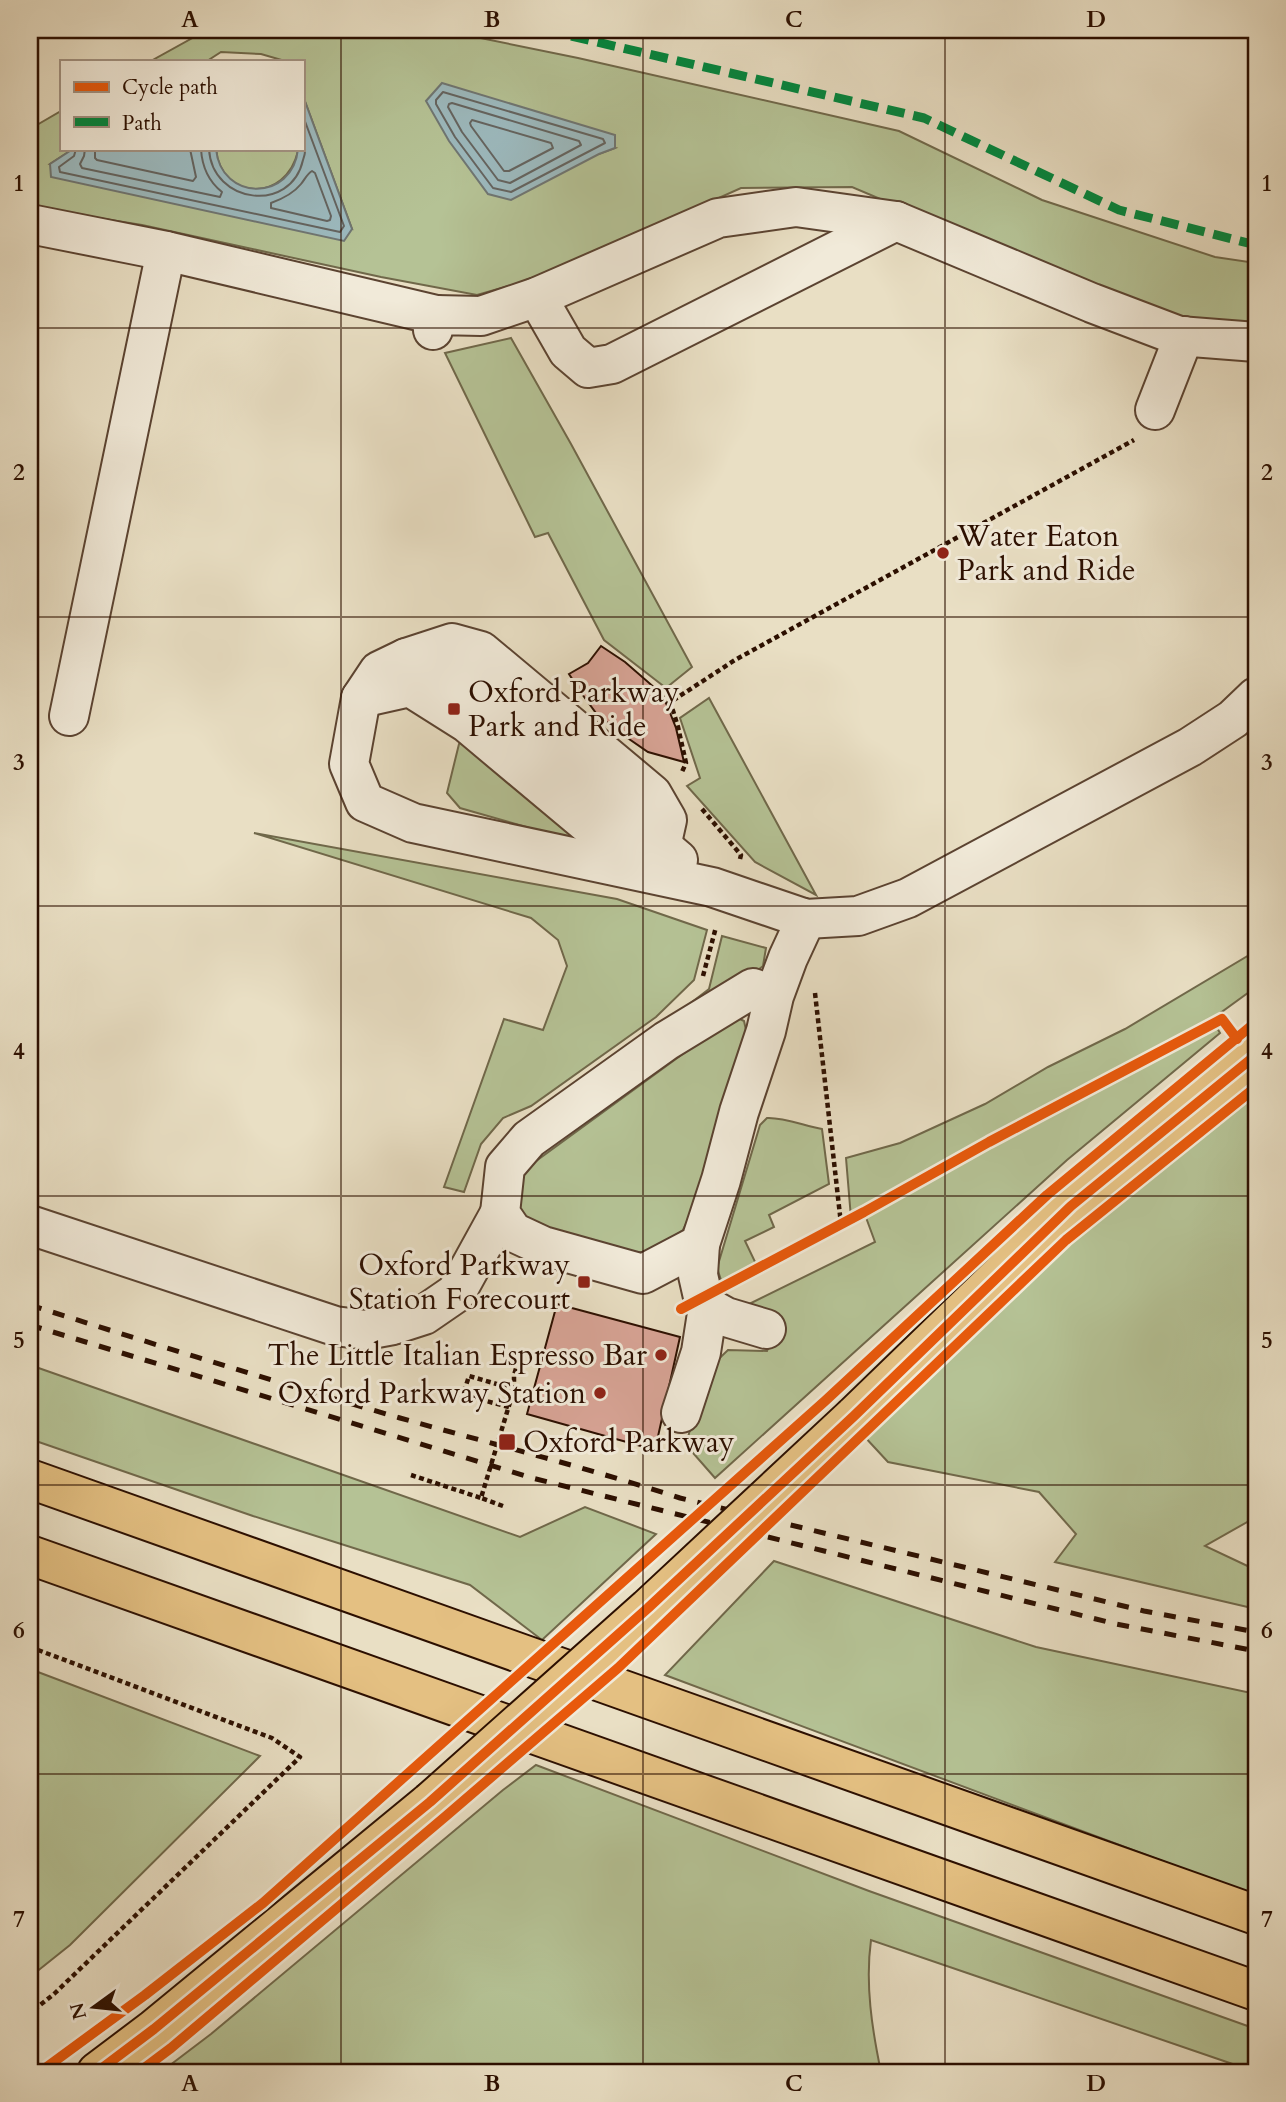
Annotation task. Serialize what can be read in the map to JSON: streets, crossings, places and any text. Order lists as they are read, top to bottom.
{
  "places": {
    "other": ["Water Eaton Park and Ride", "The Little Italian Espresso Bar", "Oxford Parkway Station"],
    "transit": ["Oxford Parkway Park and Ride", "Oxford Parkway Station Forecourt", "Oxford Parkway"]
  },
  "legend": ["Cycle path", "Path"],
  "north": "left",
  "grid": {
    "columns": [
      "A",
      "B",
      "C",
      "D"
    ],
    "rows": [
      "1",
      "2",
      "3",
      "4",
      "5",
      "6",
      "7"
    ]
  }
}
